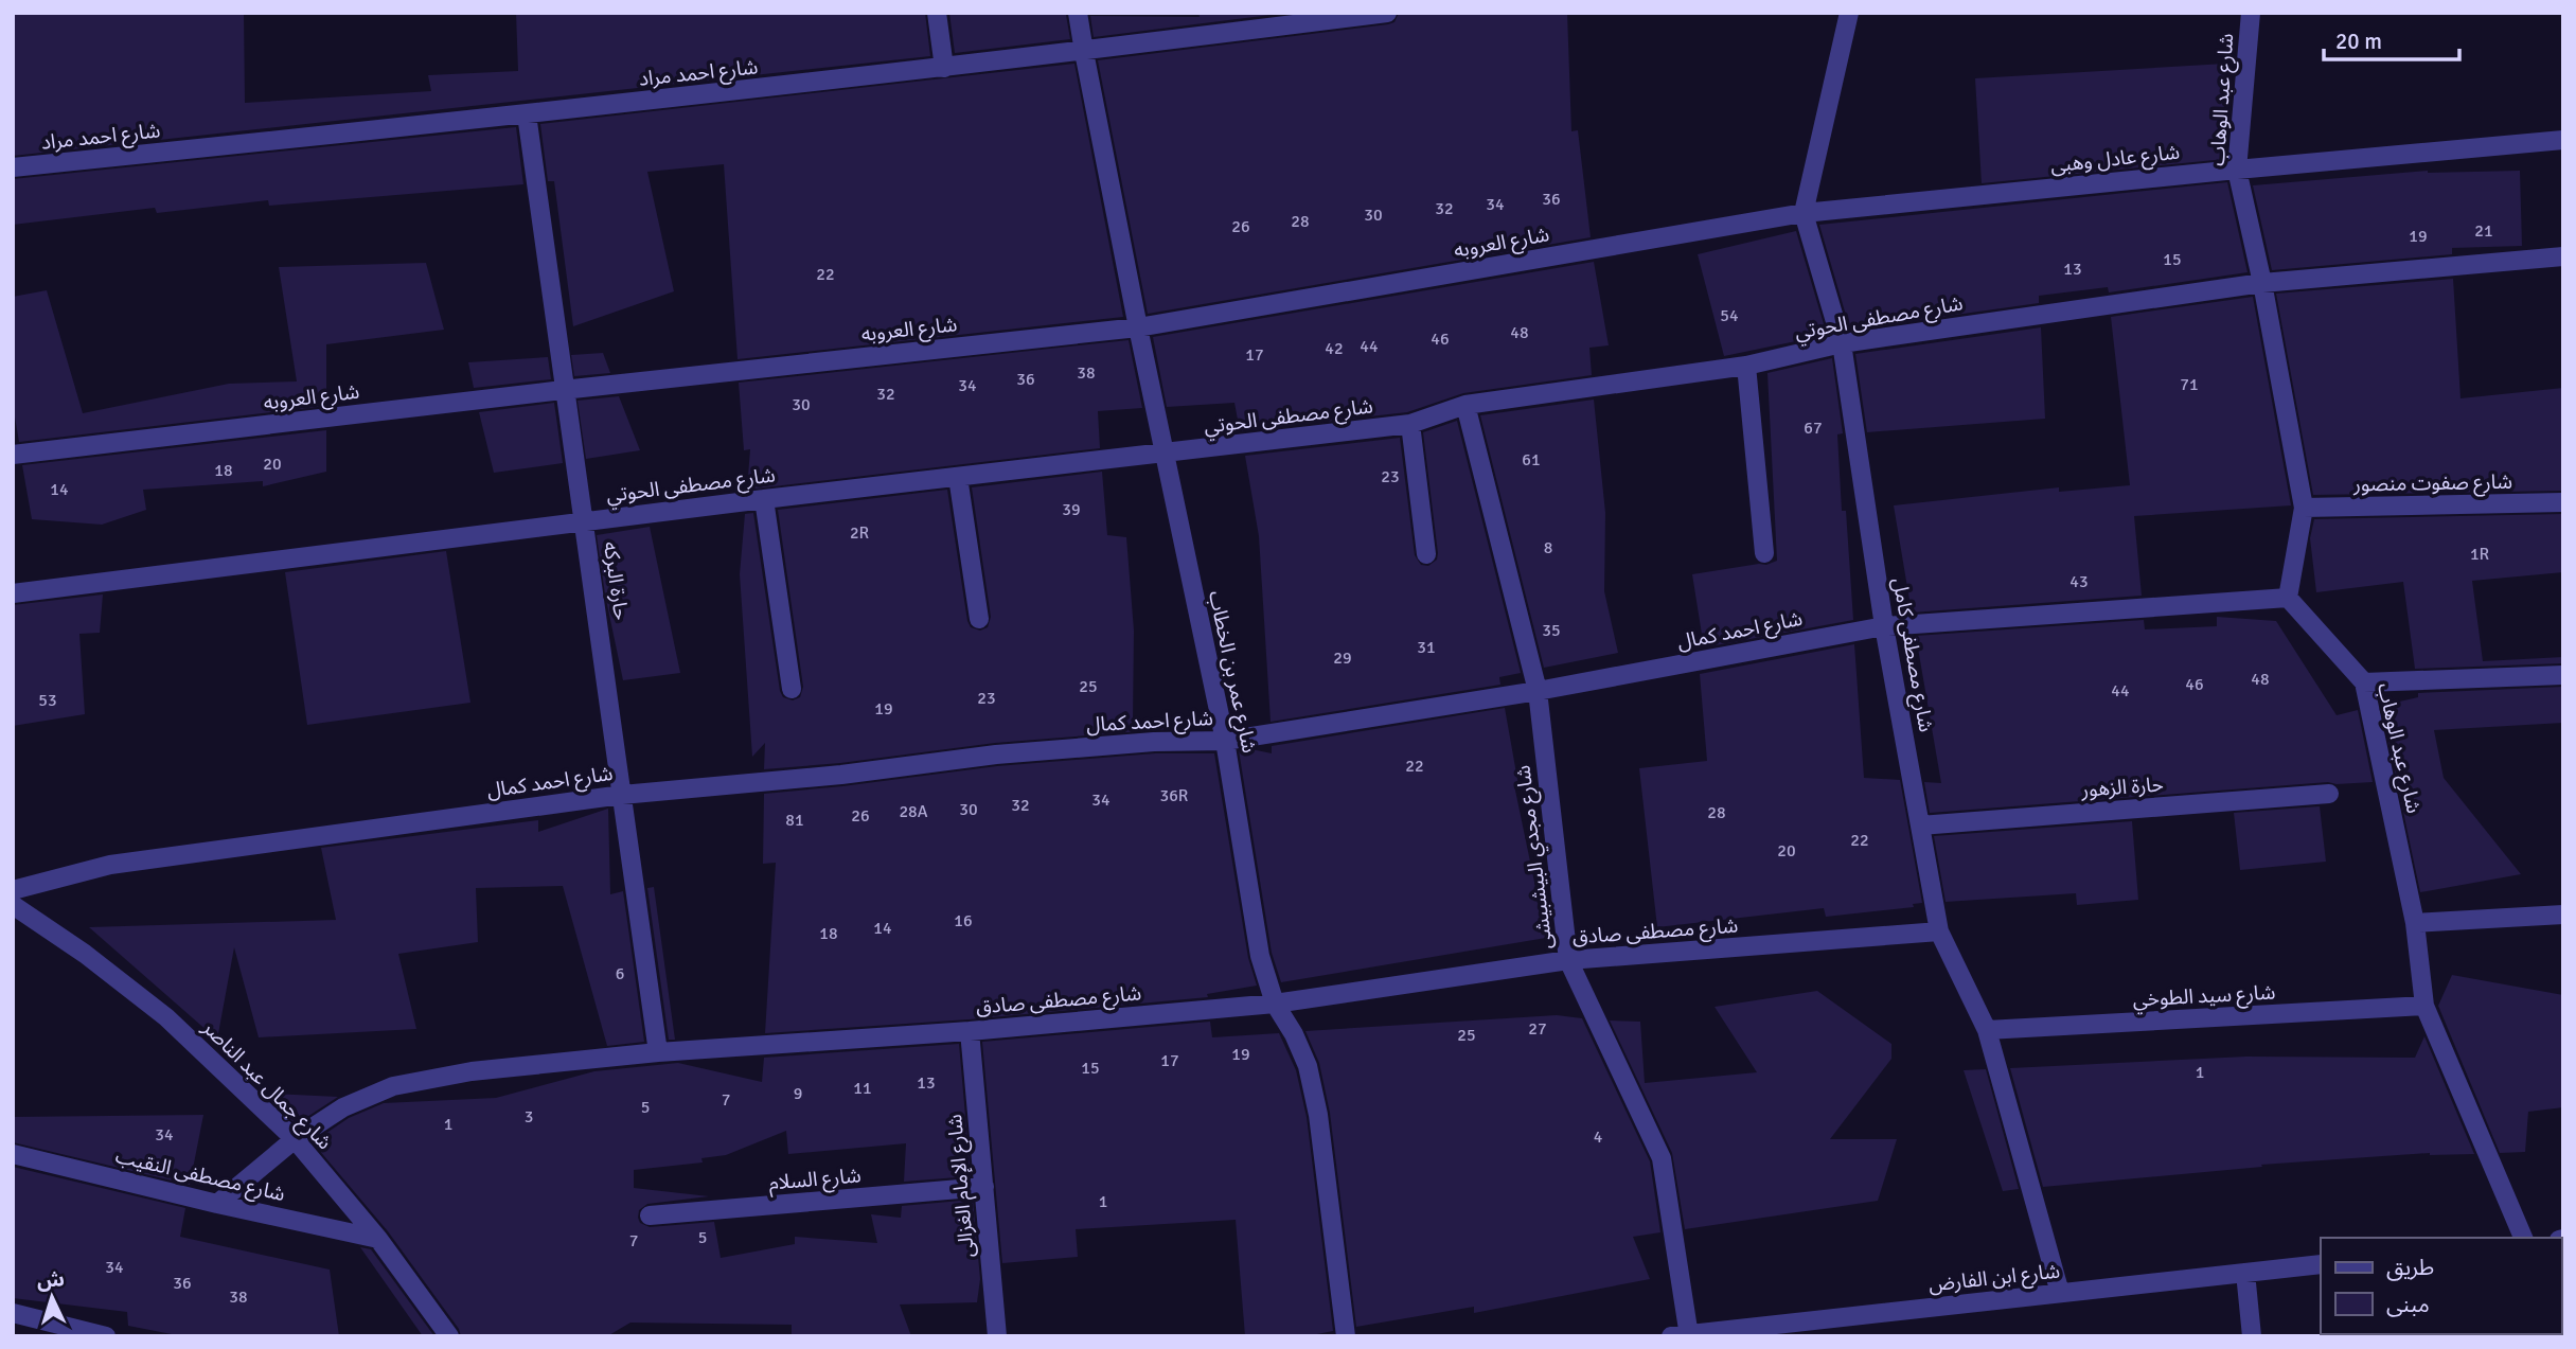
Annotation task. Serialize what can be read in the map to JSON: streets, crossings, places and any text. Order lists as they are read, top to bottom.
{
  "streets": {
    "street": [
      "شارع احمد مراد",
      "شارع عبد الوهاب",
      "شارع عادل وهبى",
      "شارع العروبه",
      "شارع مصطفى الحوتي",
      "شارع صفوت منصور",
      "حارة البركه",
      "شارع احمد كمال",
      "شارع مصطفى كامل",
      "شارع عمر بن الخطاب",
      "حارة الزهور",
      "شارع مجدي البيشبيشى",
      "شارع مصطفى صادق",
      "شارع سيد الطوخي",
      "شارع جمال عبد الناصر",
      "شارع مصطفى النقيب",
      "شارع السلام",
      "شارع الإمام الغزالى",
      "شارع ابن الفارض"
    ]
  },
  "crossings": [
    ["شارع احمد مراد", "حارة البركه"],
    ["شارع احمد مراد", "شارع عمر بن الخطاب"],
    ["شارع عبد الوهاب", "شارع عادل وهبى"],
    ["شارع عبد الوهاب", "شارع مصطفى الحوتي"],
    ["شارع عبد الوهاب", "شارع صفوت منصور"],
    ["شارع عبد الوهاب", "شارع احمد كمال"],
    ["شارع عبد الوهاب", "شارع سيد الطوخي"],
    ["شارع عادل وهبى", "شارع العروبه"],
    ["شارع عادل وهبى", "شارع مصطفى كامل"],
    ["شارع العروبه", "حارة البركه"],
    ["شارع العروبه", "شارع مصطفى كامل"],
    ["شارع العروبه", "شارع عمر بن الخطاب"],
    ["شارع مصطفى الحوتي", "حارة البركه"],
    ["شارع مصطفى الحوتي", "شارع مصطفى كامل"],
    ["شارع مصطفى الحوتي", "شارع عمر بن الخطاب"],
    ["شارع مصطفى الحوتي", "شارع مجدي البيشبيشى"],
    ["حارة البركه", "شارع احمد كمال"],
    ["حارة البركه", "شارع مصطفى صادق"],
    ["شارع احمد كمال", "شارع مصطفى كامل"],
    ["شارع احمد كمال", "شارع عمر بن الخطاب"],
    ["شارع احمد كمال", "شارع مجدي البيشبيشى"],
    ["شارع مصطفى كامل", "حارة الزهور"],
    ["شارع مصطفى كامل", "شارع مصطفى صادق"],
    ["شارع مصطفى كامل", "شارع سيد الطوخي"],
    ["شارع مصطفى كامل", "شارع ابن الفارض"],
    ["شارع عمر بن الخطاب", "شارع مصطفى صادق"],
    ["شارع مجدي البيشبيشى", "شارع مصطفى صادق"],
    ["شارع مجدي البيشبيشى", "شارع ابن الفارض"],
    ["شارع مصطفى صادق", "شارع جمال عبد الناصر"],
    ["شارع مصطفى صادق", "شارع مصطفى النقيب"],
    ["شارع مصطفى صادق", "شارع الإمام الغزالى"],
    ["شارع جمال عبد الناصر", "شارع مصطفى النقيب"],
    ["شارع السلام", "شارع الإمام الغزالى"]
  ],
  "house_numbers": [
    "36",
    "34",
    "32",
    "30",
    "28",
    "26",
    "21",
    "19",
    "15",
    "13",
    "22",
    "54",
    "48",
    "46",
    "44",
    "42",
    "17",
    "38",
    "36",
    "71",
    "34",
    "32",
    "30",
    "67",
    "61",
    "20",
    "18",
    "23",
    "14",
    "39",
    "2R",
    "8",
    "1R",
    "43",
    "35",
    "31",
    "29",
    "48",
    "46",
    "25",
    "44",
    "23",
    "53",
    "19",
    "22",
    "36R",
    "34",
    "32",
    "30",
    "28A",
    "28",
    "26",
    "81",
    "22",
    "20",
    "16",
    "14",
    "18",
    "6",
    "27",
    "25",
    "19",
    "17",
    "15",
    "1",
    "13",
    "11",
    "9",
    "7",
    "5",
    "3",
    "1",
    "34",
    "4",
    "1",
    "5",
    "7",
    "34",
    "36",
    "38"
  ],
  "legend": ["طريق", "مبنى"],
  "scale_bar": "20 m",
  "north": "top"
}
